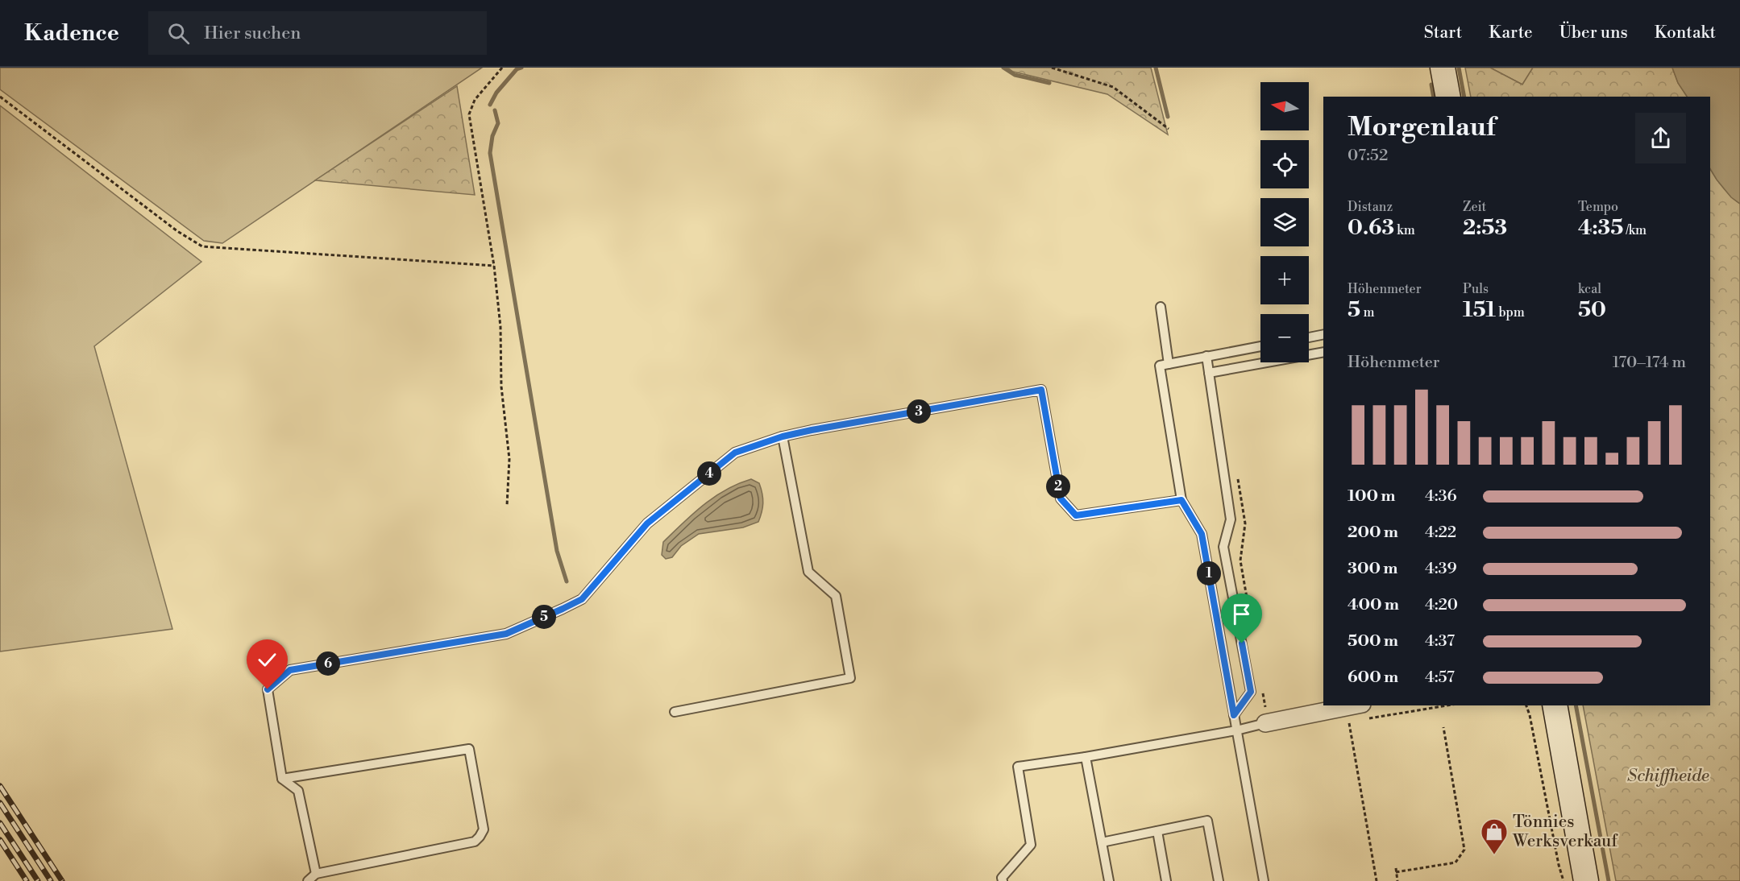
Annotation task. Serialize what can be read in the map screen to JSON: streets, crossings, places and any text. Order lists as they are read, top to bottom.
{
  "parks": ["Schiffheide"],
  "places": {
    "shop": ["Tönnies Werksverkauf"]
  },
  "north": "left",
  "page": {
    "header": "Kadence",
    "search": "Hier suchen",
    "nav": [
      "Start",
      "Karte",
      "Über uns",
      "Kontakt"
    ],
    "map_buttons": ["+", "−"],
    "heading": ["Morgenlauf", "07:52"],
    "stats": [
      ["Distanz", "0.63 km"],
      ["Zeit", "2:53"],
      ["Tempo", "4:35 /km"],
      ["Höhenmeter", "5 m"],
      ["Puls", "151 bpm"],
      ["kcal", "50"]
    ],
    "chart": ["Höhenmeter", "170–174 m"],
    "pins": [
      "3",
      "4",
      "2",
      "1",
      "5",
      "6"
    ],
    "list": [
      {
        "name": "100 m",
        "note": "4:36"
      },
      {
        "name": "200 m",
        "note": "4:22"
      },
      {
        "name": "300 m",
        "note": "4:39"
      },
      {
        "name": "400 m",
        "note": "4:20"
      },
      {
        "name": "500 m",
        "note": "4:37"
      },
      {
        "name": "600 m",
        "note": "4:57"
      }
    ]
  }
}
